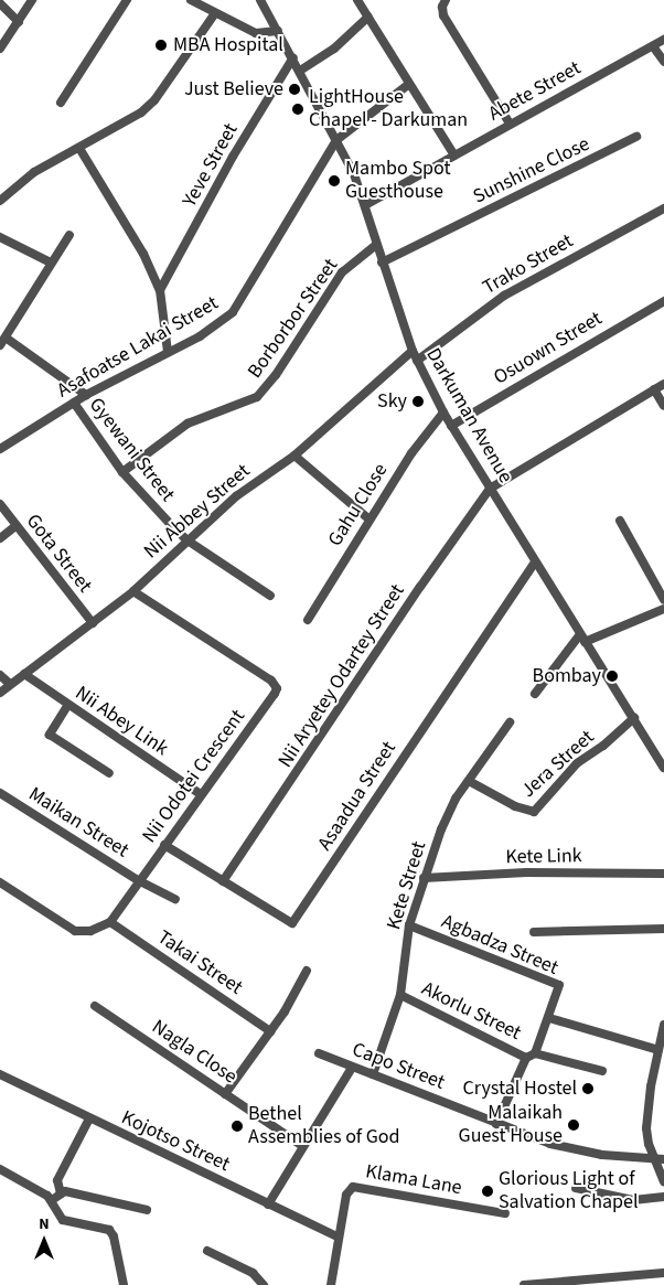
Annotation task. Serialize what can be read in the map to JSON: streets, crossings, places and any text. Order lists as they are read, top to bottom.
{
  "streets": {
    "street": [
      "Abete Street",
      "Yeve Street",
      "Sunshine Close",
      "Trako Street",
      "Borborbor Street",
      "Asafoatse Lakai Street",
      "Osuown Street",
      "Darkuman Avenue",
      "Gyewani Street",
      "Gahu Close",
      "Nii Abbey Street",
      "Gota Street",
      "Nii Aryetey Odartey Street",
      "Nii Abey Link",
      "Jera Street",
      "Nii Odotei Crescent",
      "Asaadua Street",
      "Maikan Street",
      "Kete Link",
      "Kete Street",
      "Agbadza Street",
      "Takai Street",
      "Akorlu Street",
      "Nagla Close",
      "Capo Street",
      "Kojotso Street",
      "Klama Lane"
    ]
  },
  "crossings": [
    ["Abete Street", "Darkuman Avenue"],
    ["Yeve Street", "Darkuman Avenue"],
    ["Sunshine Close", "Darkuman Avenue"],
    ["Trako Street", "Darkuman Avenue"],
    ["Borborbor Street", "Darkuman Avenue"],
    ["Borborbor Street", "Gyewani Street"],
    ["Asafoatse Lakai Street", "Darkuman Avenue"],
    ["Asafoatse Lakai Street", "Gyewani Street"],
    ["Osuown Street", "Darkuman Avenue"],
    ["Darkuman Avenue", "Gahu Close"],
    ["Darkuman Avenue", "Nii Abbey Street"],
    ["Darkuman Avenue", "Nii Aryetey Odartey Street"],
    ["Darkuman Avenue", "Jera Street"],
    ["Darkuman Avenue", "Asaadua Street"],
    ["Gyewani Street", "Nii Abbey Street"],
    ["Nii Abbey Street", "Gota Street"],
    ["Nii Abbey Street", "Nii Abey Link"],
    ["Nii Abbey Street", "Nii Odotei Crescent"],
    ["Nii Aryetey Odartey Street", "Asaadua Street"],
    ["Nii Abey Link", "Nii Odotei Crescent"],
    ["Jera Street", "Kete Street"],
    ["Nii Odotei Crescent", "Asaadua Street"],
    ["Nii Odotei Crescent", "Maikan Street"],
    ["Nii Odotei Crescent", "Takai Street"],
    ["Kete Link", "Kete Street"],
    ["Kete Street", "Agbadza Street"],
    ["Kete Street", "Akorlu Street"],
    ["Kete Street", "Capo Street"],
    ["Agbadza Street", "Akorlu Street"],
    ["Agbadza Street", "Capo Street"],
    ["Kojotso Street", "Klama Lane"]
  ],
  "places": [
    "MBA Hospital",
    "Just Believe",
    "LightHouse Chapel - Darkuman",
    "Mambo Spot Guesthouse",
    "Sky",
    "Bombay",
    "Crystal Hostel",
    "Malaikah Guest House",
    "Bethel Assemblies of God",
    "Glorious Light of Salvation Chapel"
  ],
  "north": "top"
}
